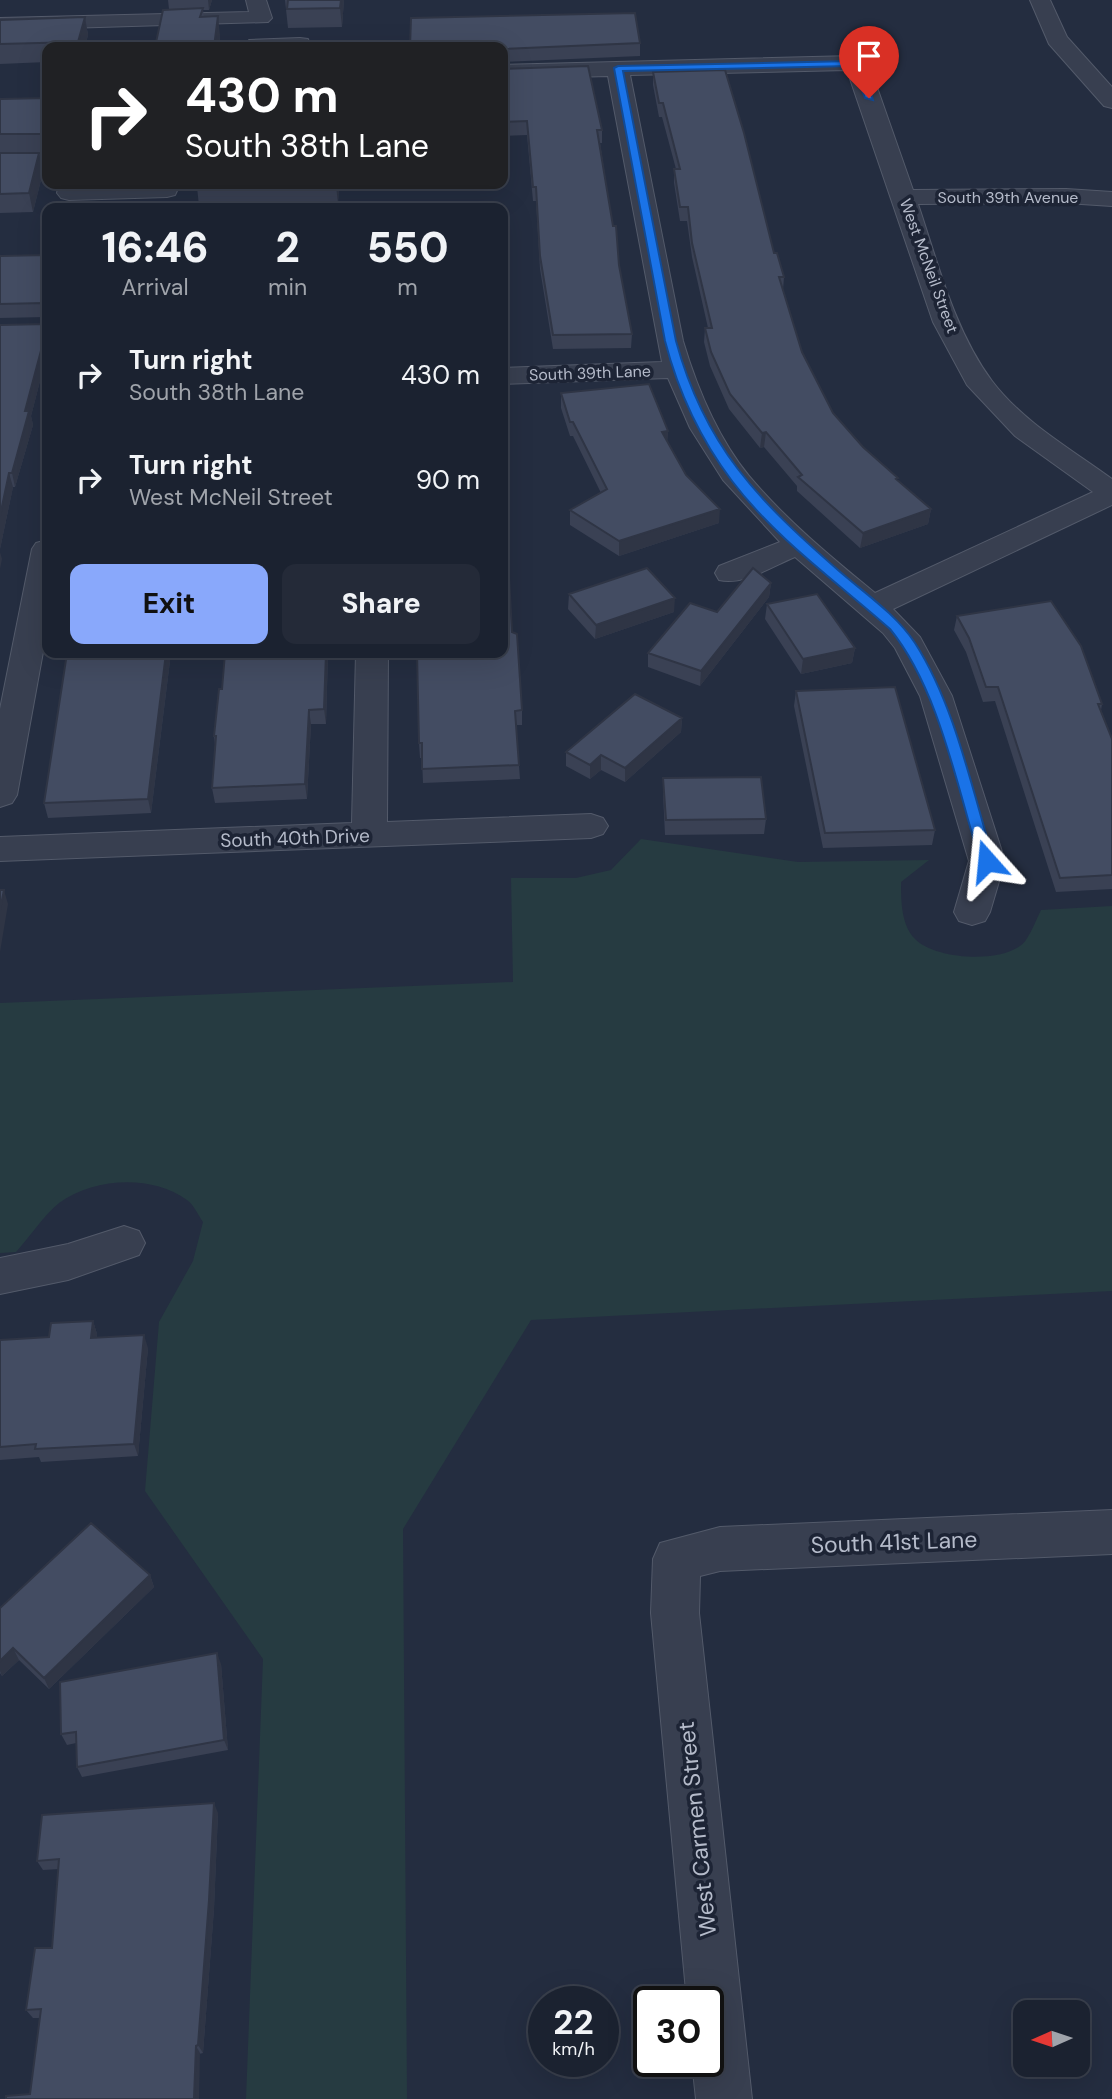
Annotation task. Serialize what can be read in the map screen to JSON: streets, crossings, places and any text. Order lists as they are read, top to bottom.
{
  "streets": {
    "street": [
      "South 39th Avenue",
      "West McNeil Street",
      "South 39th Lane",
      "South 40th Drive",
      "South 41st Lane",
      "West Carmen Street"
    ]
  },
  "crossings": [
    ["South 39th Avenue", "West McNeil Street"],
    ["South 41st Lane", "West Carmen Street"]
  ],
  "north": "left",
  "page": {
    "turn": ["430 m", "South 38th Lane"],
    "eta": [
      "16:46",
      "Arrival",
      "2",
      "min",
      "550",
      "m"
    ],
    "list": [
      {
        "name": "Turn right",
        "note": "South 38th Lane",
        "value": "430 m"
      },
      {
        "name": "Turn right",
        "note": "West McNeil Street",
        "value": "90 m"
      }
    ],
    "buttons": ["Exit", "Share"],
    "speed": "22 km/h",
    "limit": "30"
  }
}
